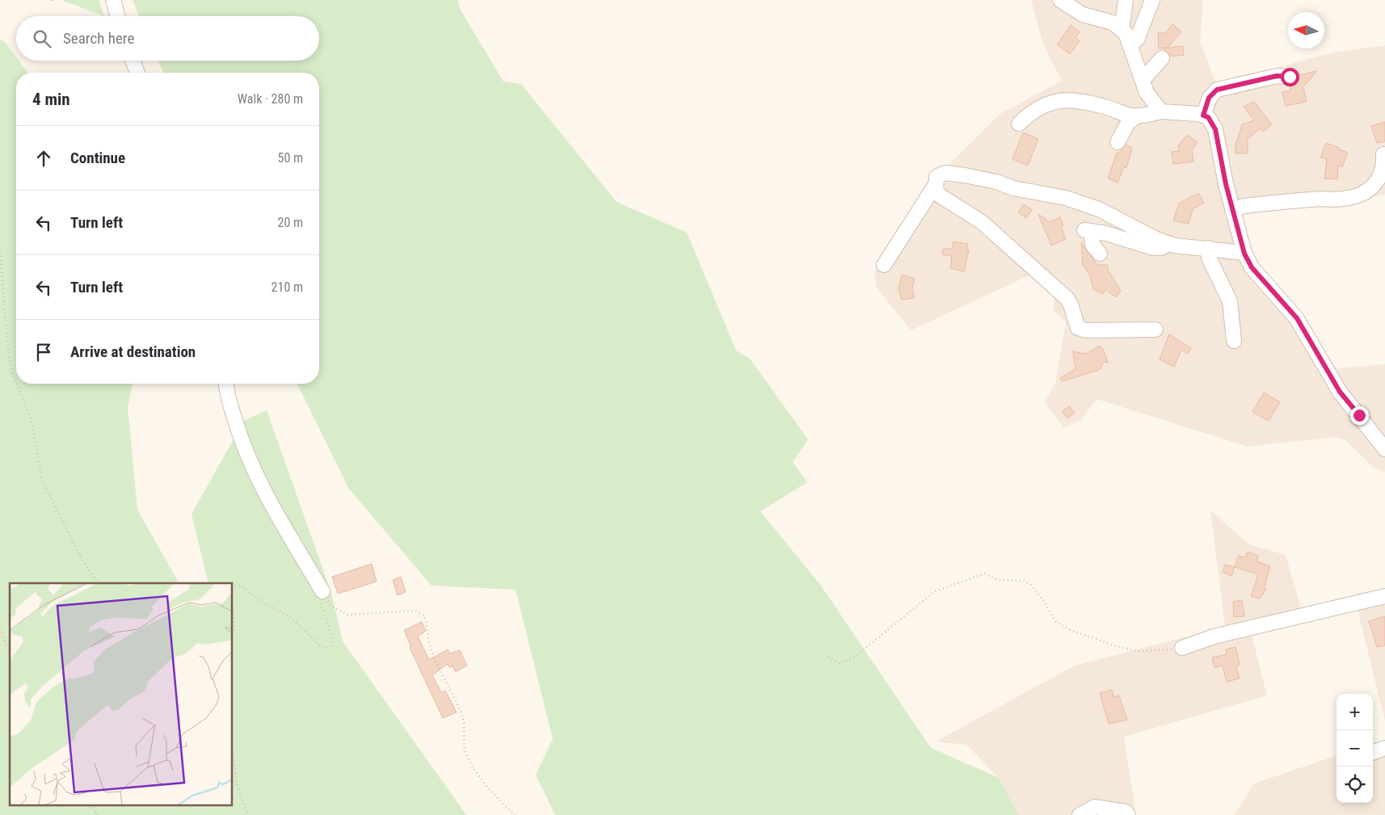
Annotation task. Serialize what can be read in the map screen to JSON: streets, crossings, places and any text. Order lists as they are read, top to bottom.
{
  "north": "left",
  "page": {
    "search": "Search here",
    "heading": ["4 min", "Walk · 280 m"],
    "list": [
      ["Continue", "50 m"],
      ["Turn left", "20 m"],
      ["Turn left", "210 m"],
      "Arrive at destination"
    ],
    "map_buttons": ["+", "−"]
  }
}
